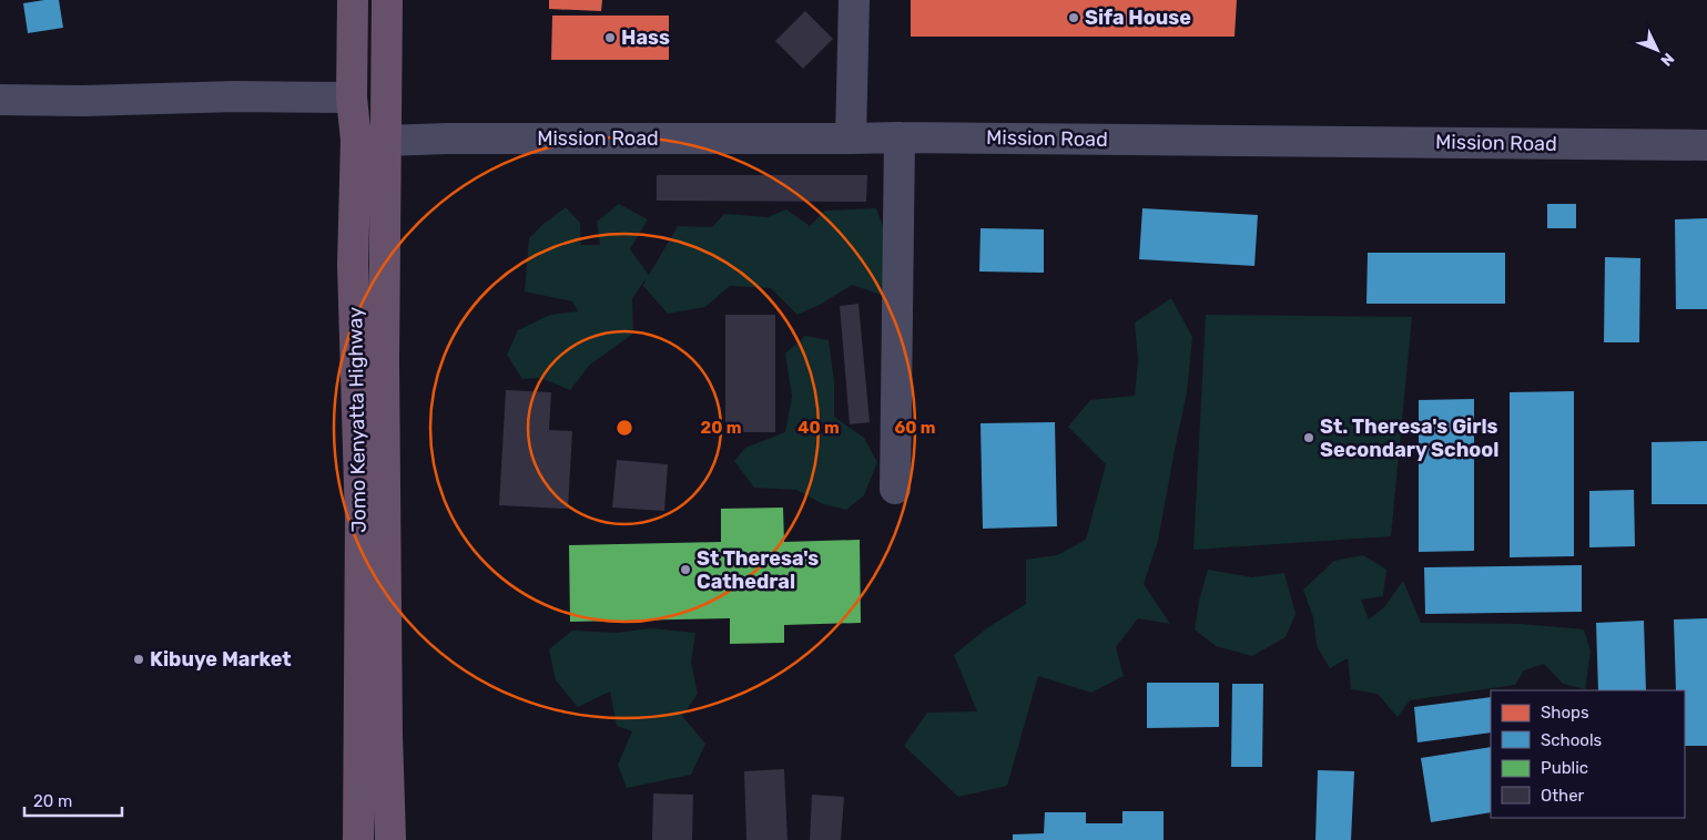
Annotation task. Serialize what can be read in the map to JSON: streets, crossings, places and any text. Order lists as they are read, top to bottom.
{
  "streets": {
    "highway": ["Jomo Kenyatta Highway"],
    "street": ["Mission Road"]
  },
  "crossings": [
    ["Mission Road", "Jomo Kenyatta Highway"]
  ],
  "places": [
    "Sifa House",
    "Hass",
    "St. Theresa's Girls Secondary School",
    "St Theresa's Cathedral",
    "Kibuye Market"
  ],
  "legend": [
    "Shops",
    "Schools",
    "Public",
    "Other"
  ],
  "scale_bar": "20 m",
  "north": "bottom right",
  "rings": ["20 m", "40 m", "60 m"]
}
